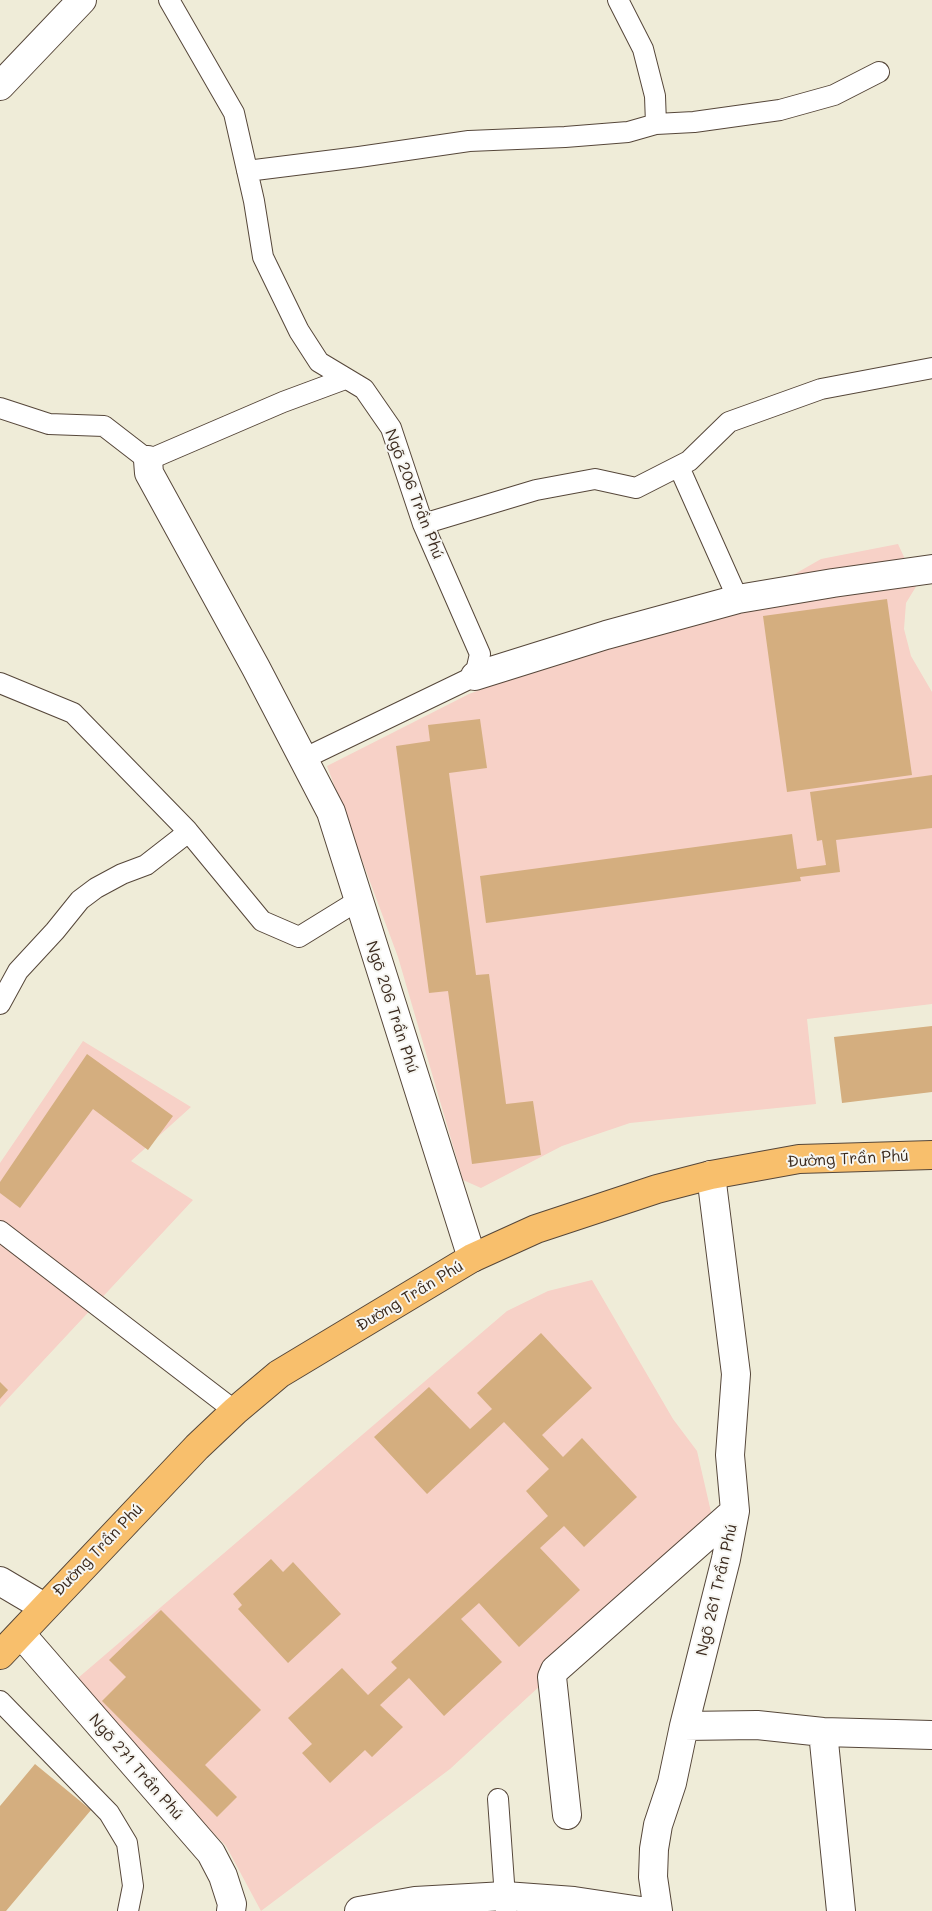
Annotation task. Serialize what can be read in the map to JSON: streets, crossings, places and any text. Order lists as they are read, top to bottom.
{
  "streets": {
    "main road": ["Đường Trần Phú"],
    "street": ["Ngõ 206 Trần Phú", "Ngõ 261 Trần Phú", "Ngõ 271 Trần Phú"]
  },
  "crossings": [
    ["Ngõ 206 Trần Phú", "Đường Trần Phú"],
    ["Đường Trần Phú", "Ngõ 261 Trần Phú"],
    ["Đường Trần Phú", "Ngõ 271 Trần Phú"]
  ]
}
